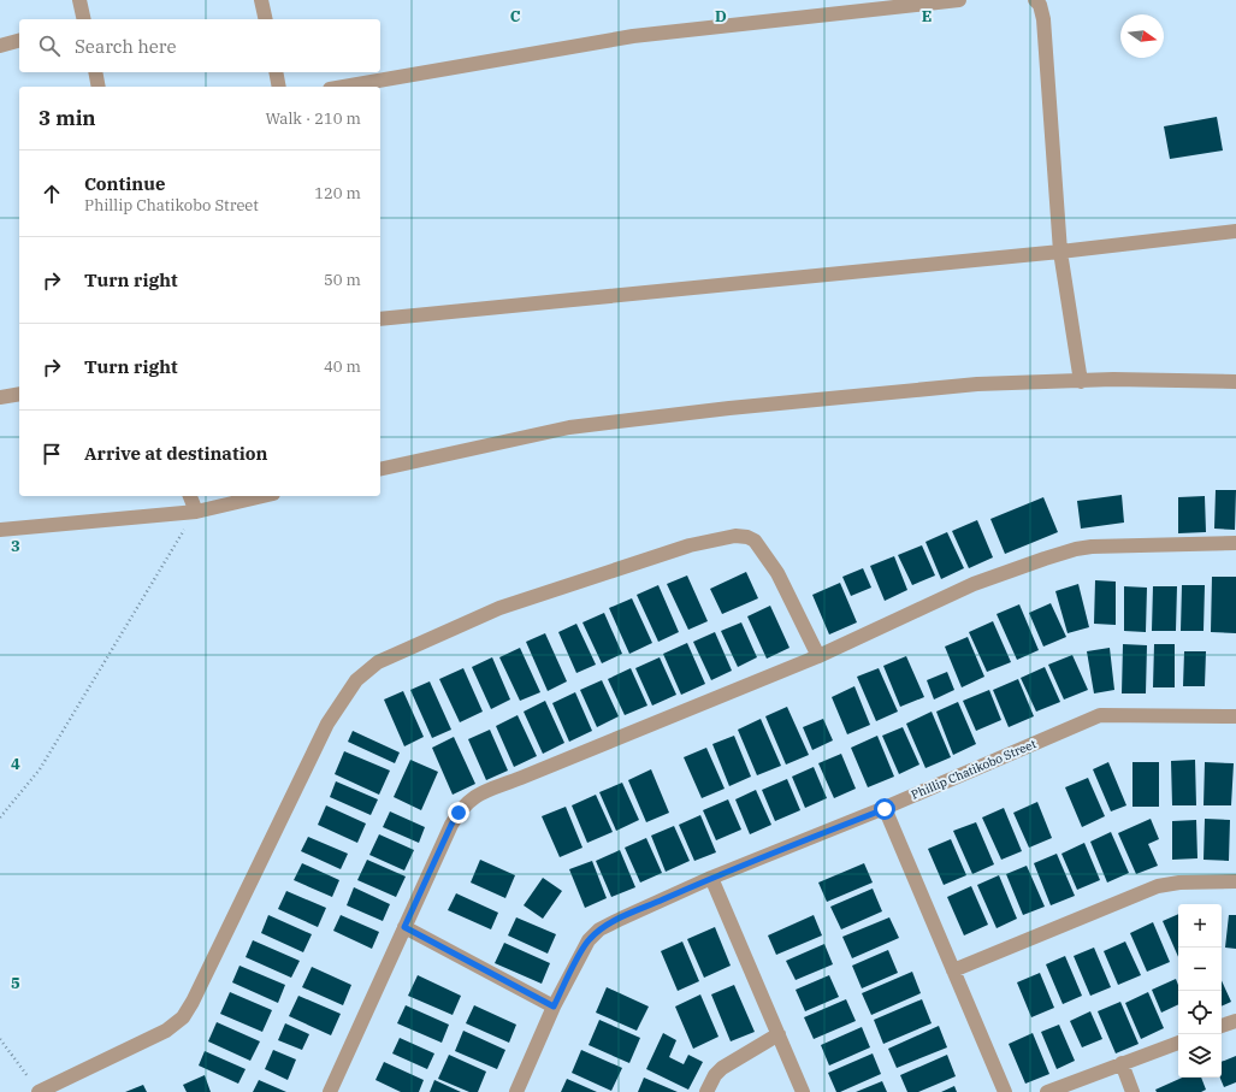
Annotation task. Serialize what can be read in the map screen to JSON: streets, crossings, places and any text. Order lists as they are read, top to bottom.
{
  "streets": {
    "street": ["Phillip Chatikobo Street"]
  },
  "north": "right",
  "page": {
    "search": "Search here",
    "heading": ["3 min", "Walk · 210 m"],
    "list": [
      ["Continue", "Phillip Chatikobo Street", "120 m"],
      ["Turn right", "50 m"],
      ["Turn right", "40 m"],
      "Arrive at destination"
    ],
    "map_buttons": ["+", "−"]
  },
  "grid": {
    "columns": ["C", "D", "E"],
    "rows": ["3", "4", "5"]
  }
}
